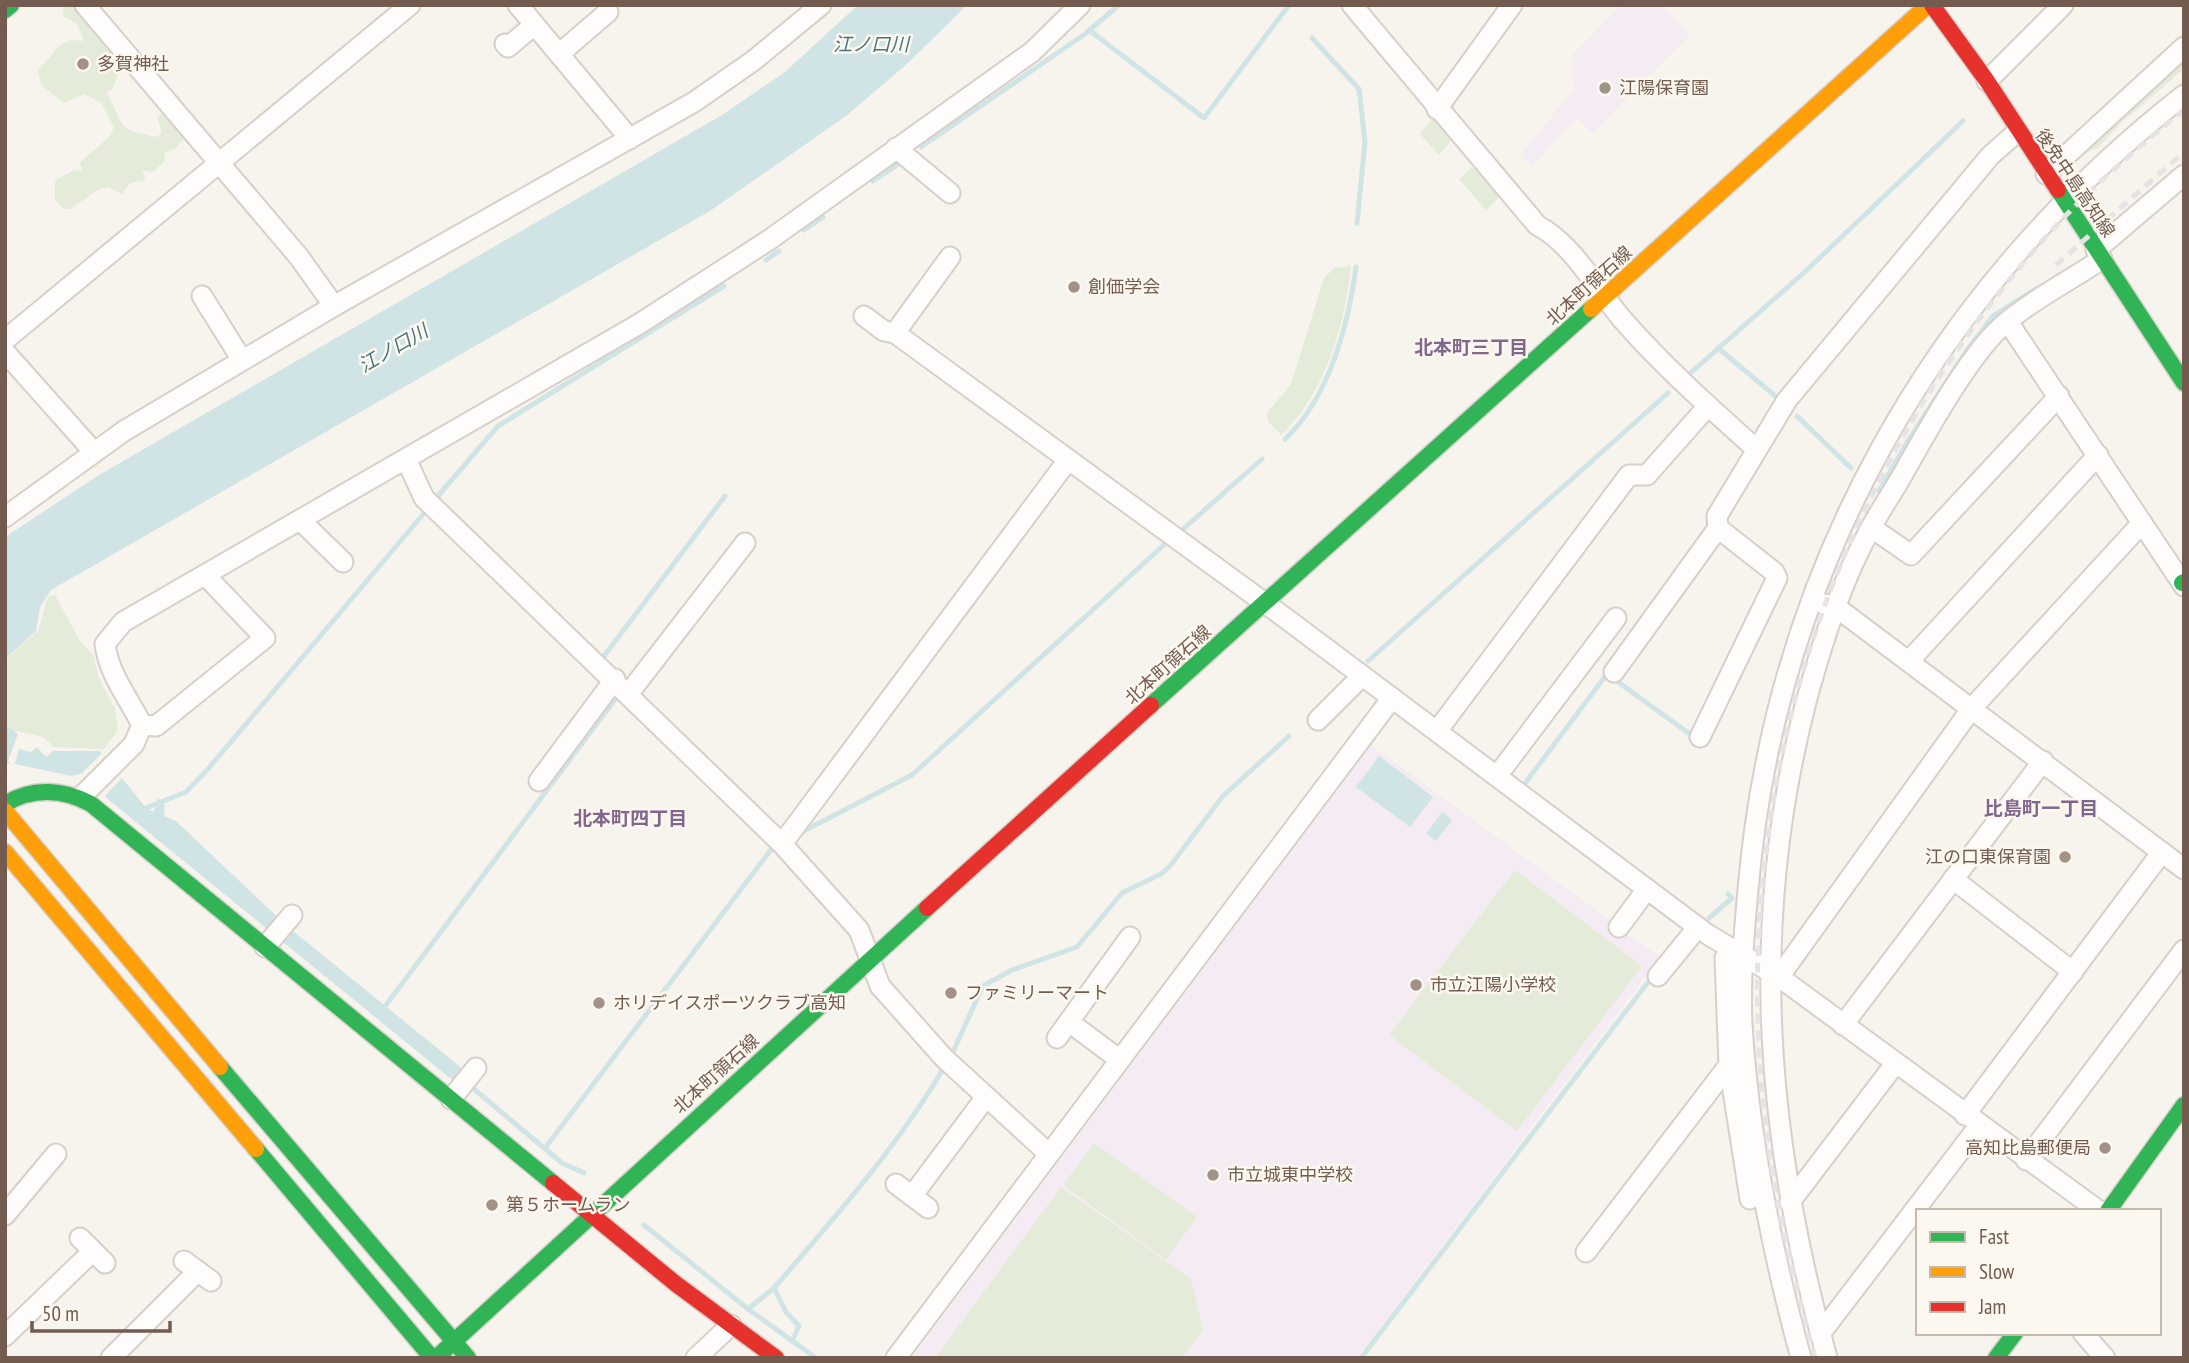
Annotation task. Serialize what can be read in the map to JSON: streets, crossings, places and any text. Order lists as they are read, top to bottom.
{
  "streets": {
    "street": ["後免中島高知線", "北本町領石線"]
  },
  "crossings": [
    ["後免中島高知線", "北本町領石線"]
  ],
  "districts": ["北本町三丁目", "比島町一丁目", "北本町四丁目"],
  "water": ["江ノ口川"],
  "places": [
    "多賀神社",
    "江陽保育園",
    "創価学会",
    "江の口東保育園",
    "市立江陽小学校",
    "ファミリーマート",
    "ホリデイスポーツクラブ高知",
    "高知比島郵便局",
    "市立城東中学校",
    "第５ホームラン"
  ],
  "legend": ["Fast", "Slow", "Jam"],
  "scale_bar": "50 m"
}
